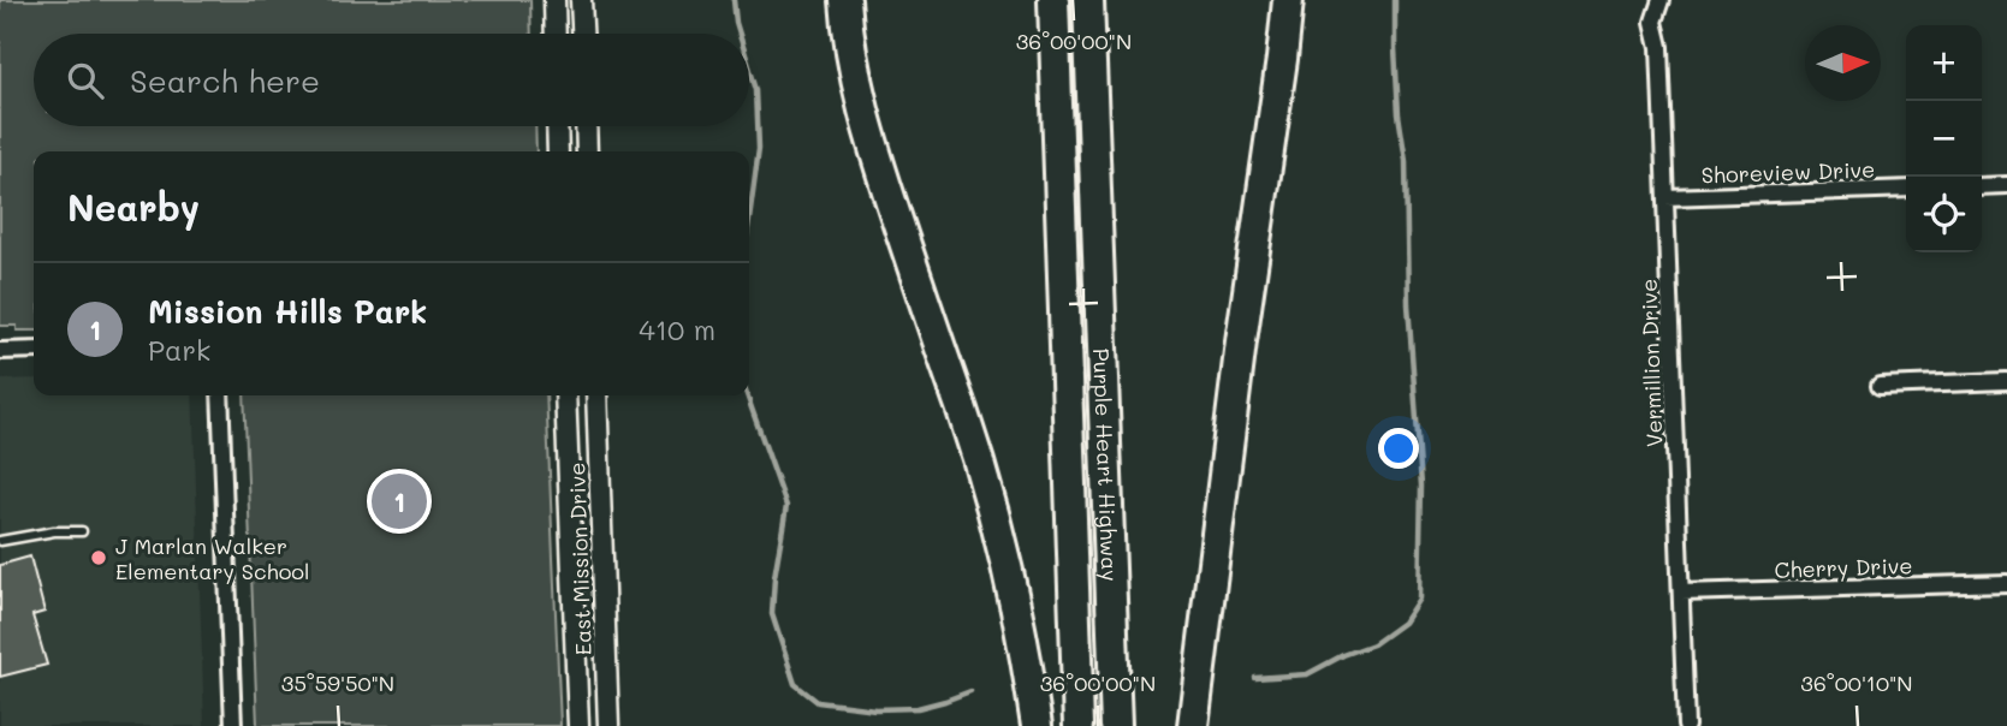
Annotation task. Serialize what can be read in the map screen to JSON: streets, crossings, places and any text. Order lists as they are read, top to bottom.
{
  "streets": {
    "highway": ["Purple Heart Highway"],
    "street": [
      "Shoreview Drive",
      "Vermillion Drive",
      "East Mission Drive",
      "Cherry Drive"
    ]
  },
  "crossings": [
    ["Shoreview Drive", "Vermillion Drive"],
    ["Vermillion Drive", "Cherry Drive"]
  ],
  "places": ["J Marlan Walker Elementary School"],
  "north": "right",
  "page": {
    "map_buttons": ["+", "−"],
    "search": "Search here",
    "heading": "Nearby",
    "list": [
      {
        "mark": "1",
        "name": "Mission Hills Park",
        "note": "Park",
        "value": "410 m"
      }
    ],
    "pins": "1"
  },
  "coordinates": ["36°00'00\"N", "35°59'50\"N", "36°00'10\"N"]
}
